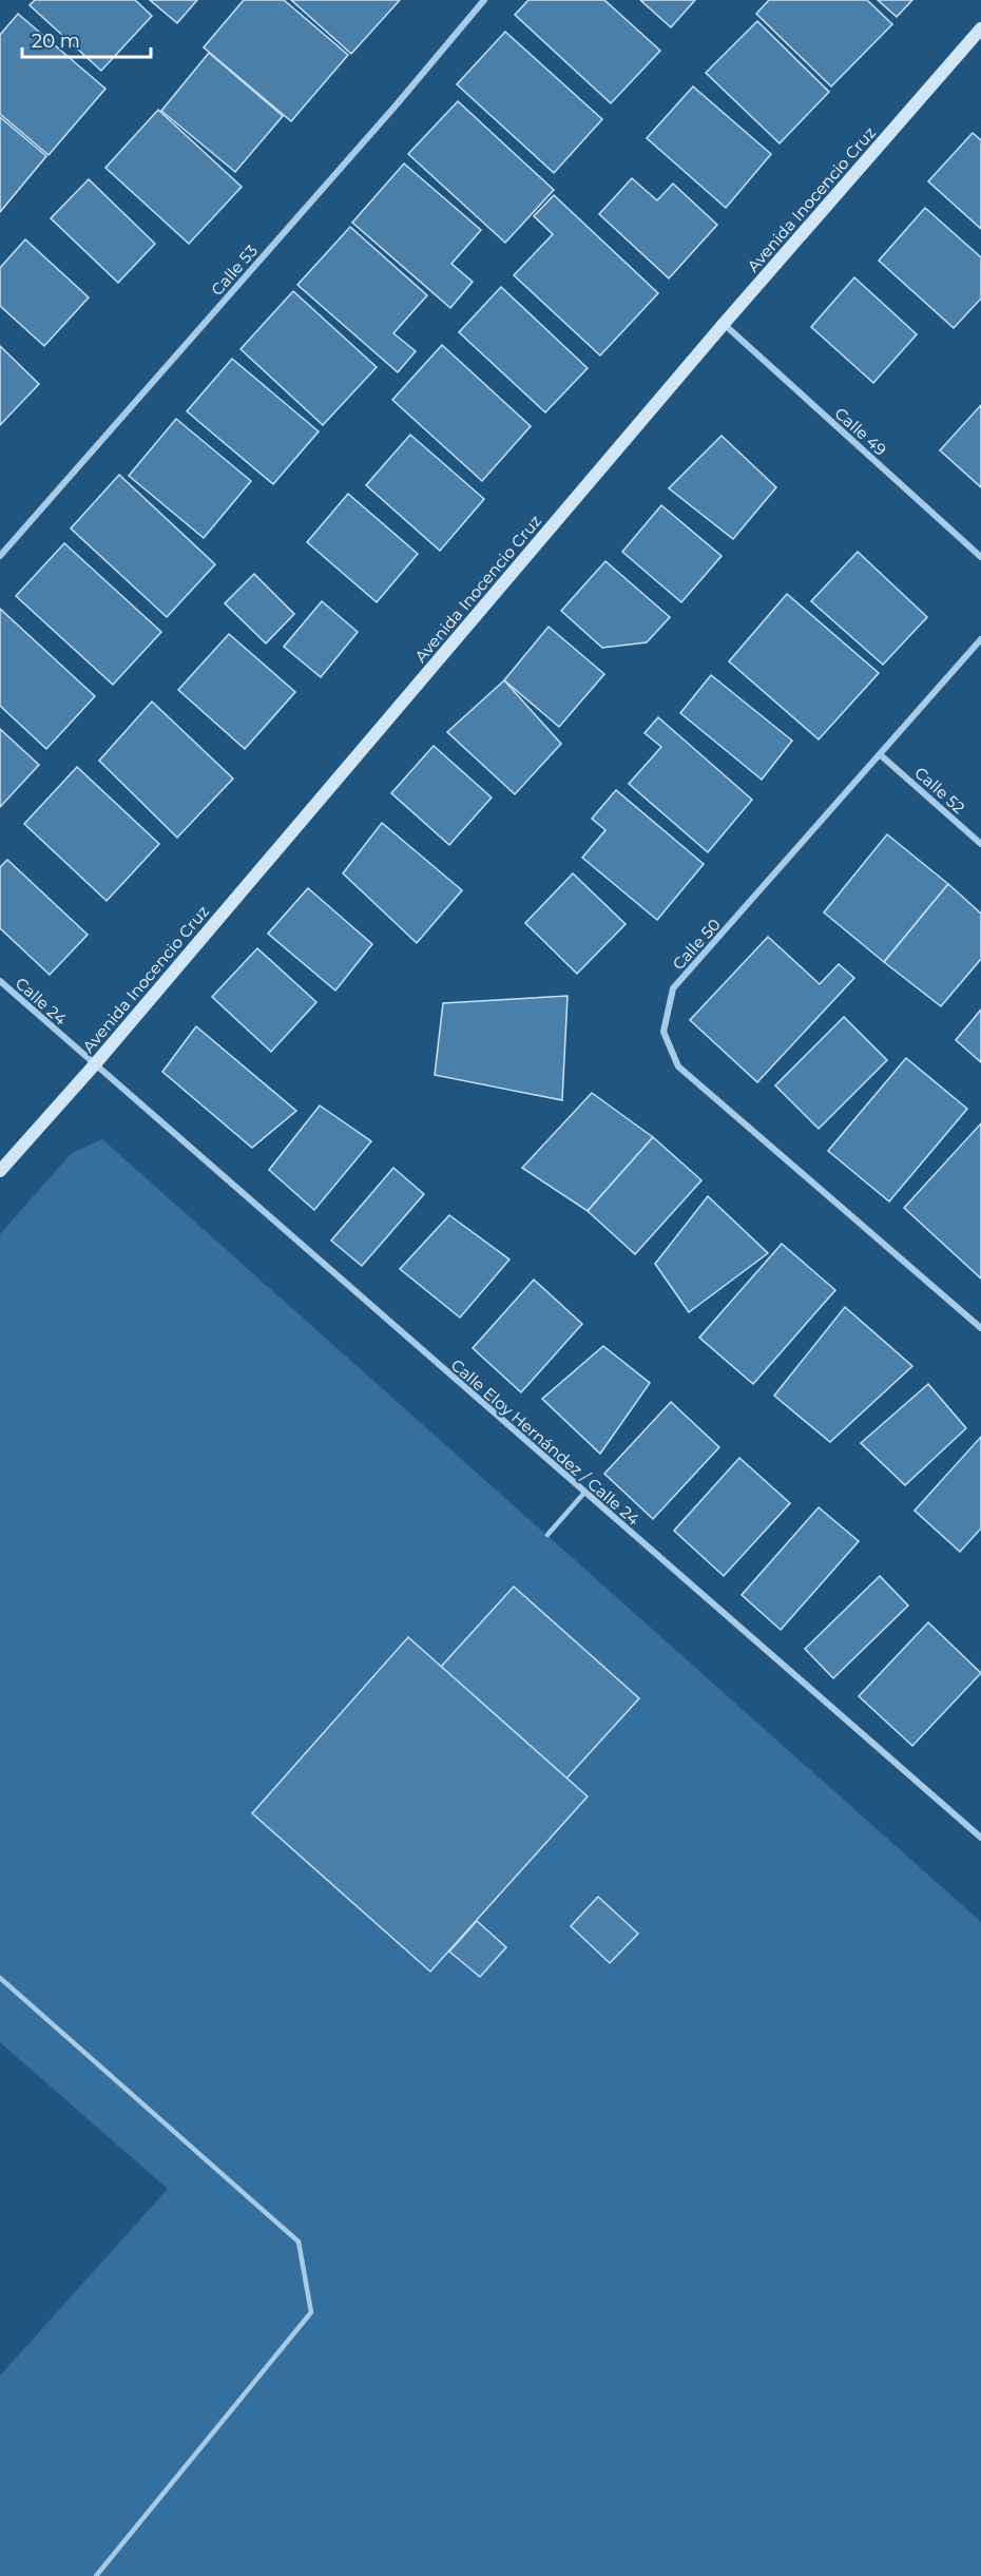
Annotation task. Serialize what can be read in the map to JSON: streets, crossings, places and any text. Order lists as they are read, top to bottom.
{
  "streets": {
    "street": [
      "Avenida Inocencio Cruz",
      "Calle 53",
      "Calle 49",
      "Calle 52",
      "Calle 50",
      "Calle 24",
      "Calle Eloy Hernández / Calle 24"
    ]
  },
  "crossings": [
    ["Avenida Inocencio Cruz", "Calle 49"],
    ["Avenida Inocencio Cruz", "Calle 24"],
    ["Avenida Inocencio Cruz", "Calle Eloy Hernández / Calle 24"],
    ["Calle 52", "Calle 50"],
    ["Calle 24", "Calle Eloy Hernández / Calle 24"]
  ],
  "scale_bar": "20 m"
}
